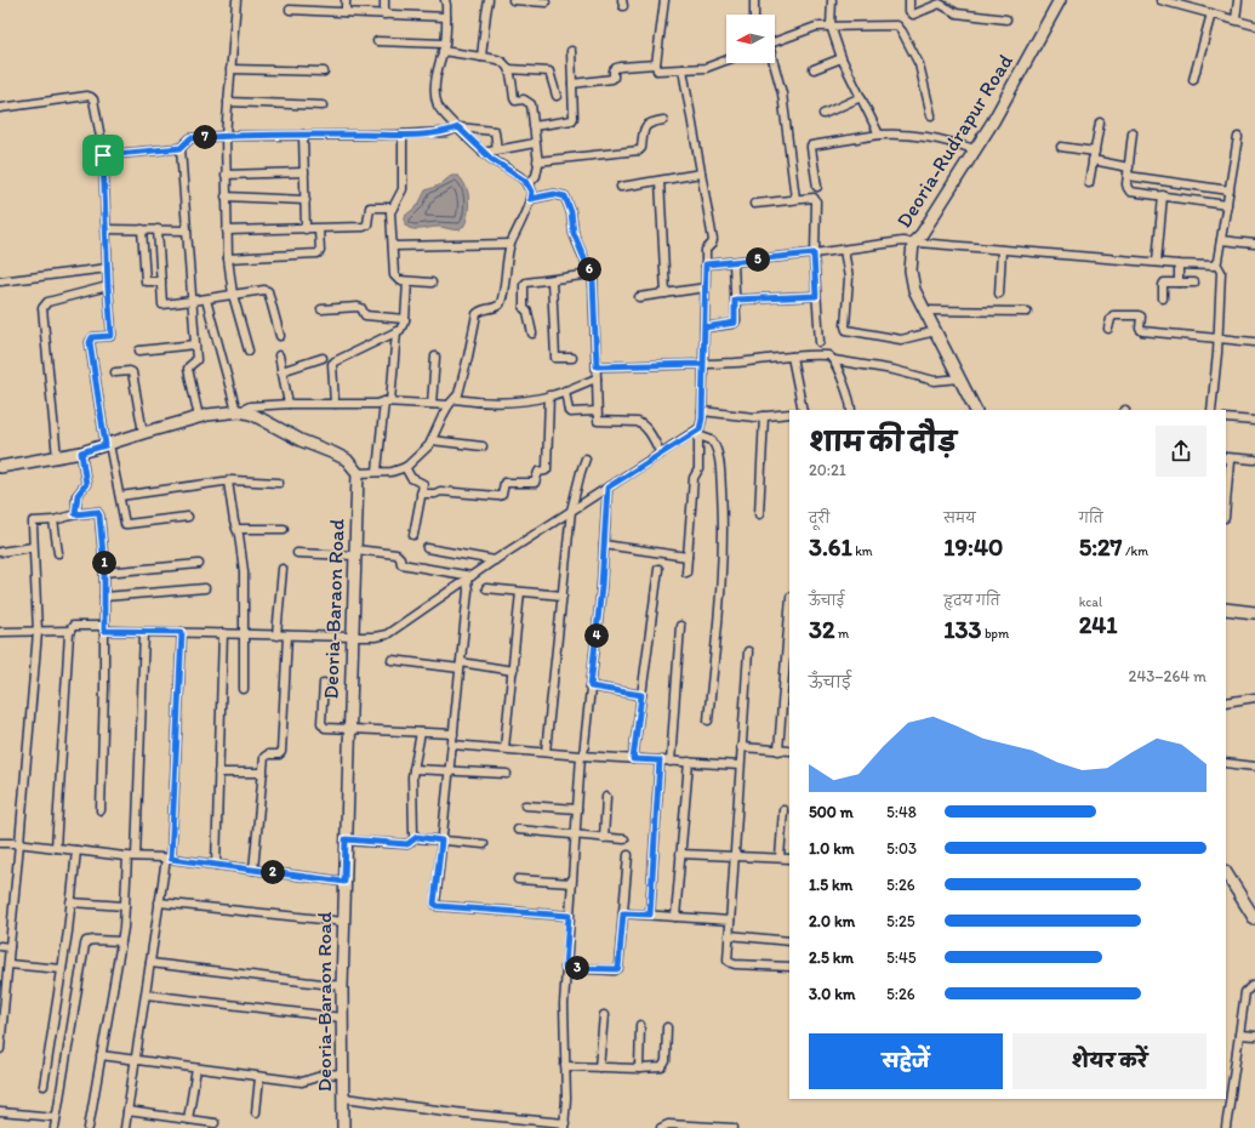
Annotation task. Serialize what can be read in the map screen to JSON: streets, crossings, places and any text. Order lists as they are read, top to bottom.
{
  "streets": {
    "street": ["Deoria-Rudrapur Road", "Deoria-Baraon Road"]
  },
  "north": "left",
  "page": {
    "pins": [
      "7",
      "5",
      "6",
      "1",
      "4",
      "2",
      "3"
    ],
    "heading": ["शाम की दौड़", "20:21"],
    "stats": [
      ["दूरी", "3.61 km"],
      ["समय", "19:40"],
      ["गति", "5:27 /km"],
      ["ऊँचाई", "32 m"],
      ["हृदय गति", "133 bpm"],
      ["kcal", "241"]
    ],
    "chart": ["ऊँचाई", "243–264 m"],
    "list": [
      {
        "name": "500 m",
        "note": "5:48"
      },
      {
        "name": "1.0 km",
        "note": "5:03"
      },
      {
        "name": "1.5 km",
        "note": "5:26"
      },
      {
        "name": "2.0 km",
        "note": "5:25"
      },
      {
        "name": "2.5 km",
        "note": "5:45"
      },
      {
        "name": "3.0 km",
        "note": "5:26"
      }
    ],
    "buttons": ["सहेजें", "शेयर करें"]
  }
}
